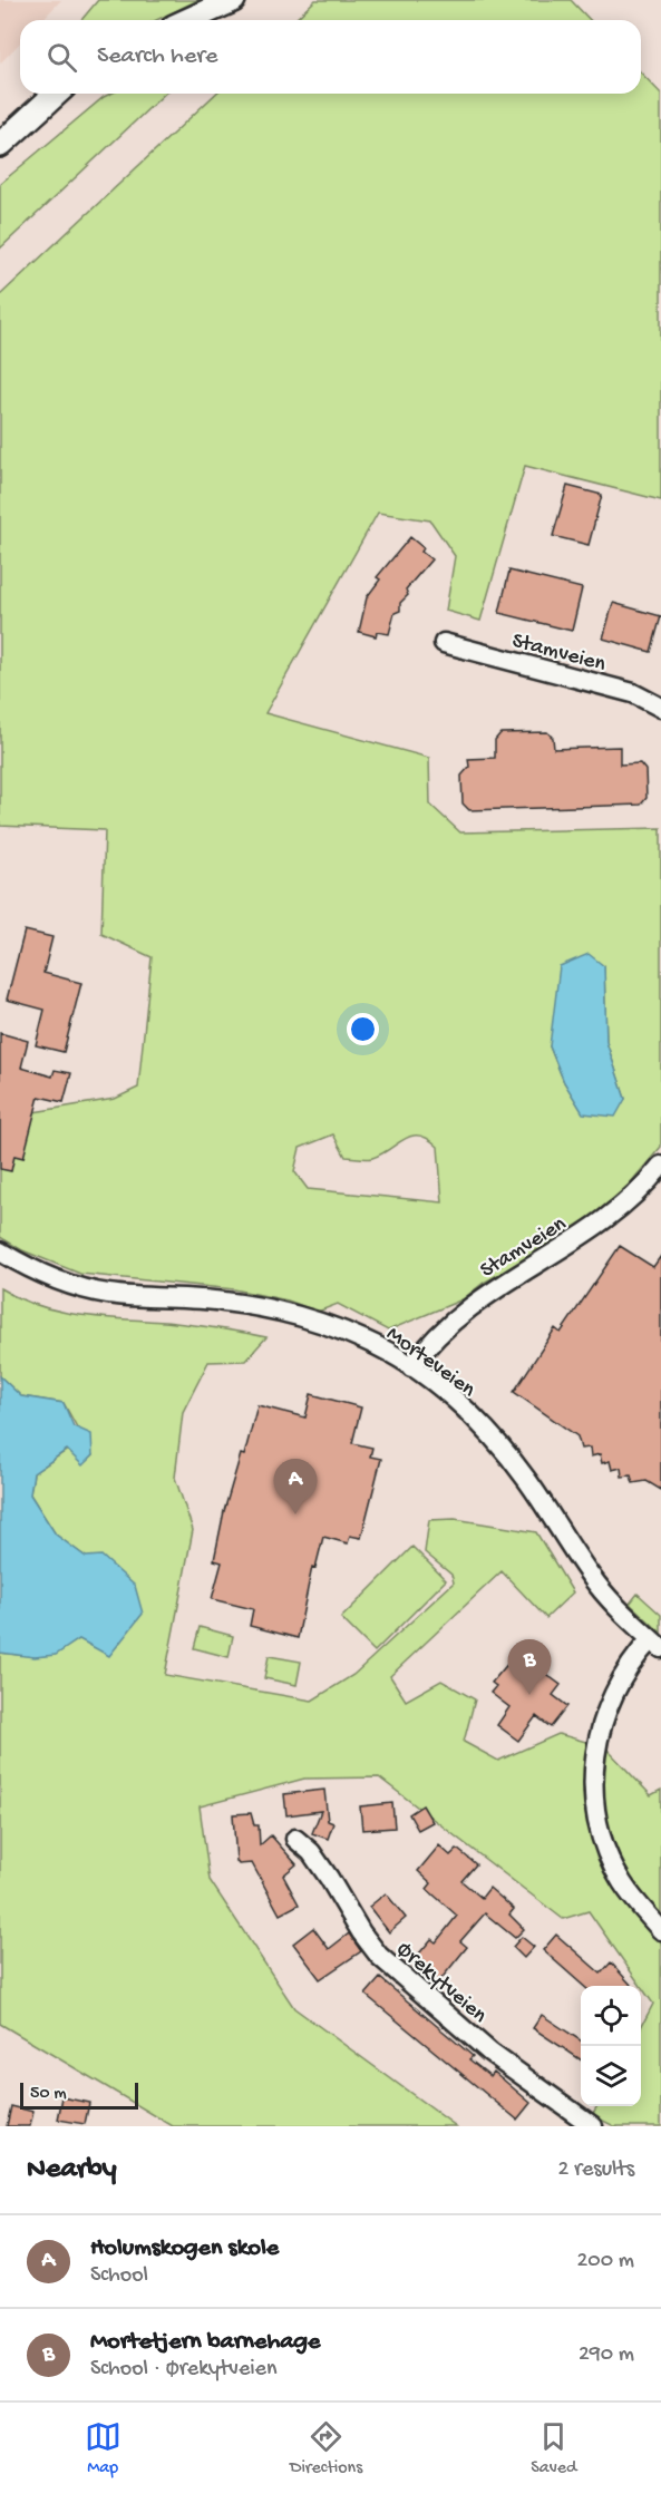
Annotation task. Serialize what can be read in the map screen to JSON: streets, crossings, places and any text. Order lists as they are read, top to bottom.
{
  "streets": {
    "street": ["Stamveien", "Morteveien", "Ørekytveien"]
  },
  "crossings": [
    ["Stamveien", "Morteveien"]
  ],
  "scale_bar": "50 m",
  "page": {
    "search": "Search here",
    "pins": ["A", "B"],
    "scale": "50 m",
    "heading": ["Nearby", "2 results"],
    "list": [
      {
        "mark": "A",
        "name": "Holumskogen skole",
        "note": "School",
        "value": "200 m"
      },
      {
        "mark": "B",
        "name": "Mortetjern barnehage",
        "note": "School · Ørekytveien",
        "value": "290 m"
      }
    ],
    "nav": ["Map", "Directions", "Saved"]
  }
}
